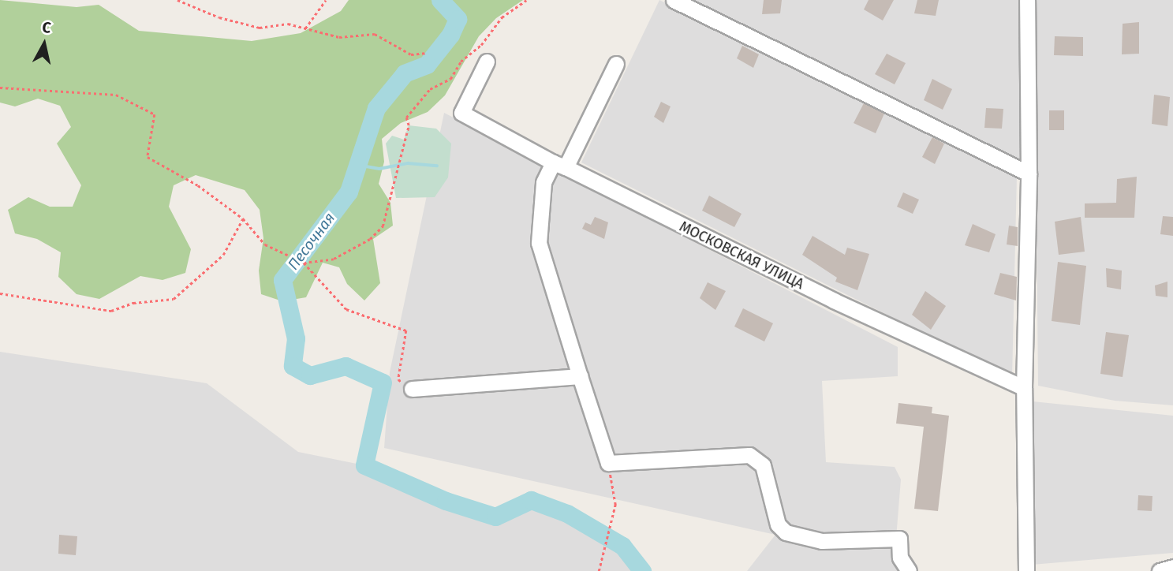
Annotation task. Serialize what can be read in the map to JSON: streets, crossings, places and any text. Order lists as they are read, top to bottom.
{
  "streets": {
    "street": ["МОСКОВСКАЯ УЛИЦА"]
  },
  "water": ["Песочная"],
  "north": "top"
}
